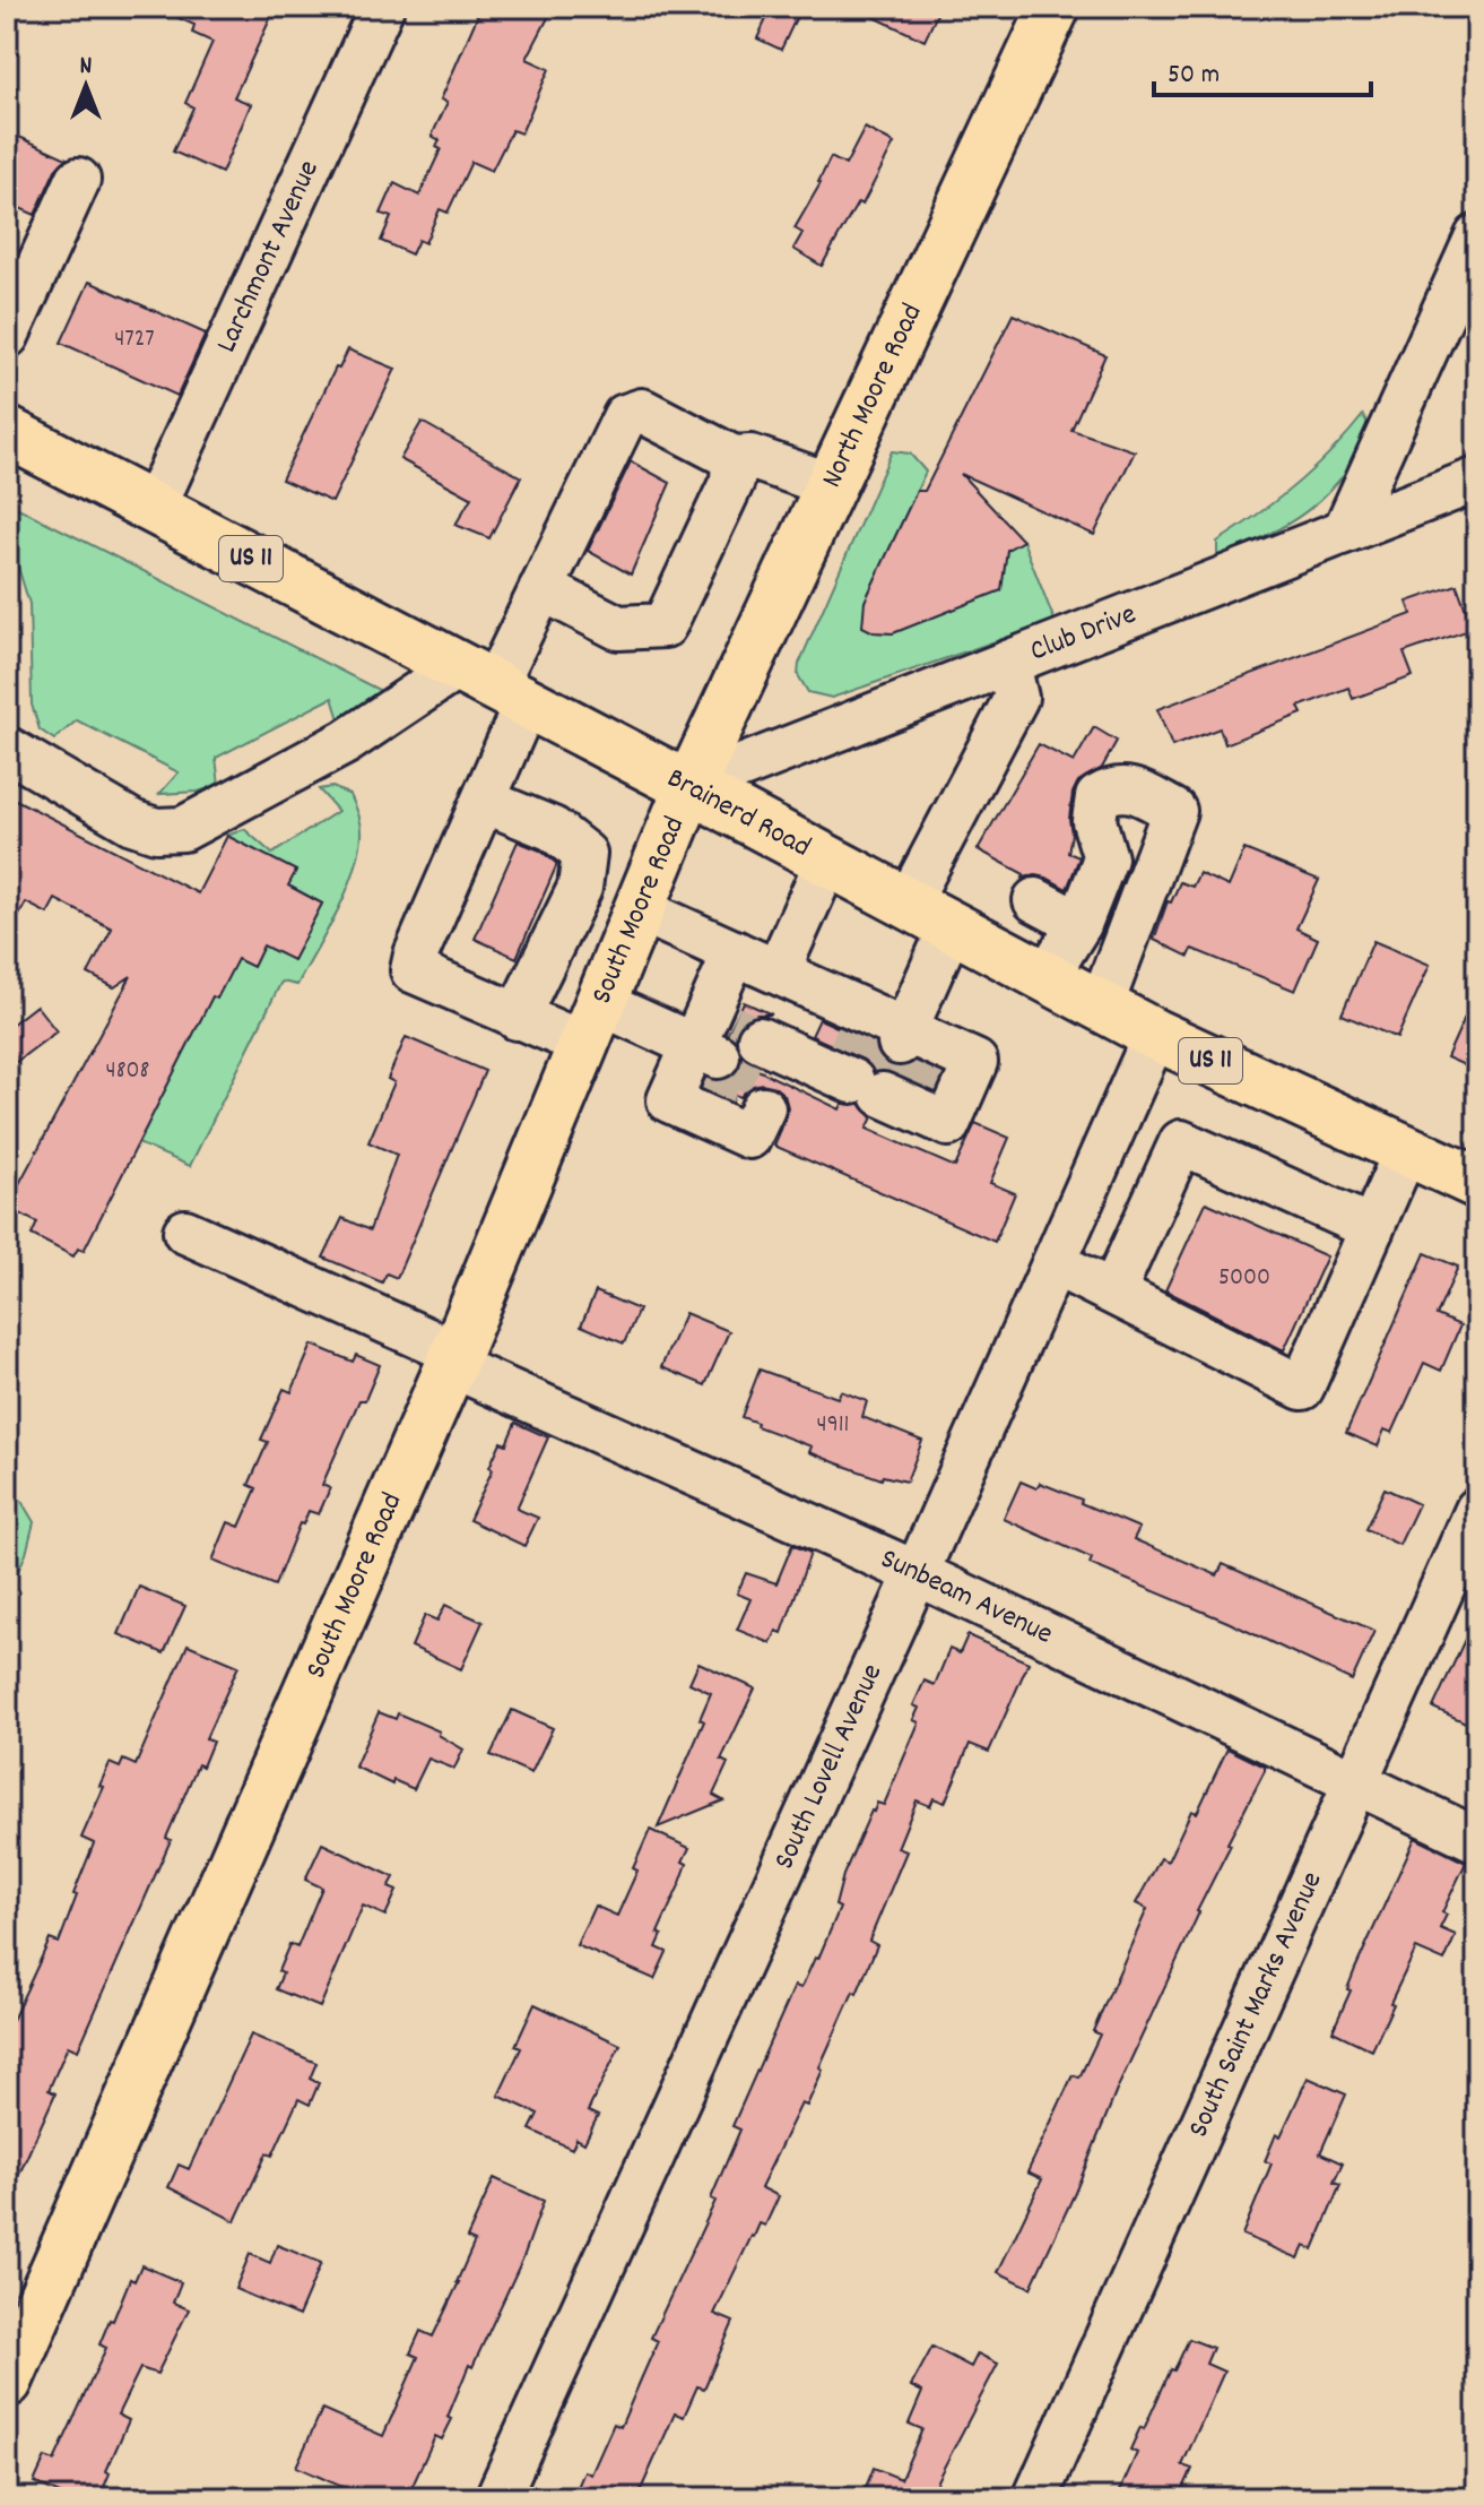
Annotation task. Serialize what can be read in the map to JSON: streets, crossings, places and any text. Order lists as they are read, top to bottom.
{
  "streets": {
    "main road": [
      "North Moore Road",
      "US 11",
      "Brainerd Road",
      "South Moore Road"
    ],
    "street": [
      "Larchmont Avenue",
      "Club Drive",
      "Sunbeam Avenue",
      "South Lovell Avenue",
      "South Saint Marks Avenue"
    ]
  },
  "crossings": [
    ["Larchmont Avenue", "Brainerd Road"],
    ["North Moore Road", "Club Drive"],
    ["North Moore Road", "Brainerd Road"],
    ["North Moore Road", "South Moore Road"],
    ["Club Drive", "Brainerd Road"],
    ["Club Drive", "South Moore Road"],
    ["Brainerd Road", "South Moore Road"],
    ["Brainerd Road", "South Lovell Avenue"],
    ["South Moore Road", "Sunbeam Avenue"],
    ["Sunbeam Avenue", "South Lovell Avenue"],
    ["Sunbeam Avenue", "South Saint Marks Avenue"]
  ],
  "house_numbers": [
    "4727",
    "4808",
    "5000",
    "4911"
  ],
  "scale_bar": "50 m",
  "north": "top"
}
